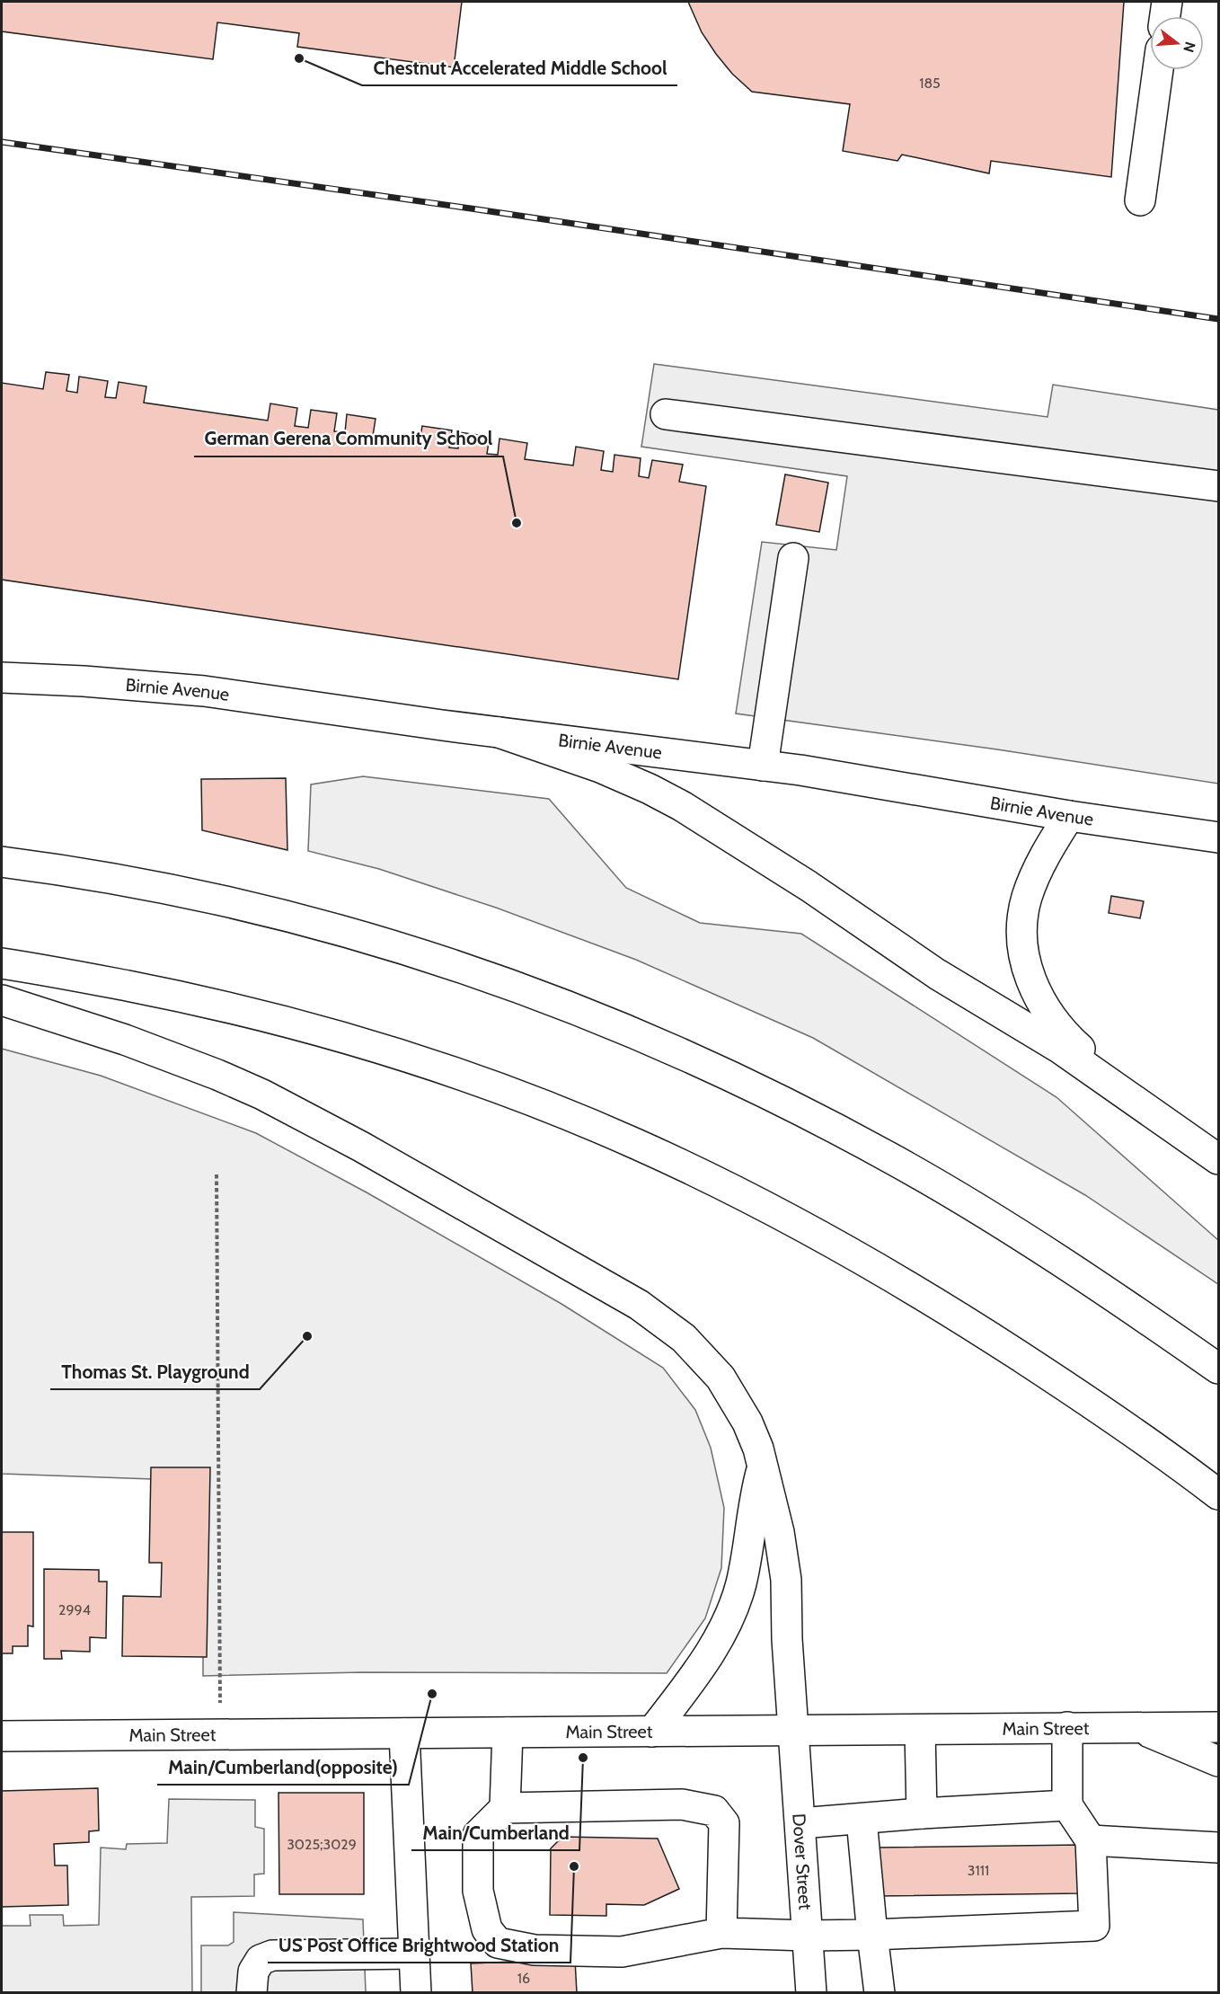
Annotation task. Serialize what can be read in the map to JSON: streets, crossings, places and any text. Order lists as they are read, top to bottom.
{
  "streets": {
    "main road": ["Birnie Avenue", "Main Street", "Dover Street"]
  },
  "crossings": [
    ["Main Street", "Dover Street"]
  ],
  "places": [
    "Chestnut Accelerated Middle School",
    "German Gerena Community School",
    "Thomas St. Playground",
    "Main/Cumberland(opposite)",
    "Main/Cumberland",
    "US Post Office Brightwood Station"
  ],
  "house_numbers": [
    "185",
    "2994",
    "3025;3029",
    "3111",
    "16"
  ],
  "north": "right"
}
